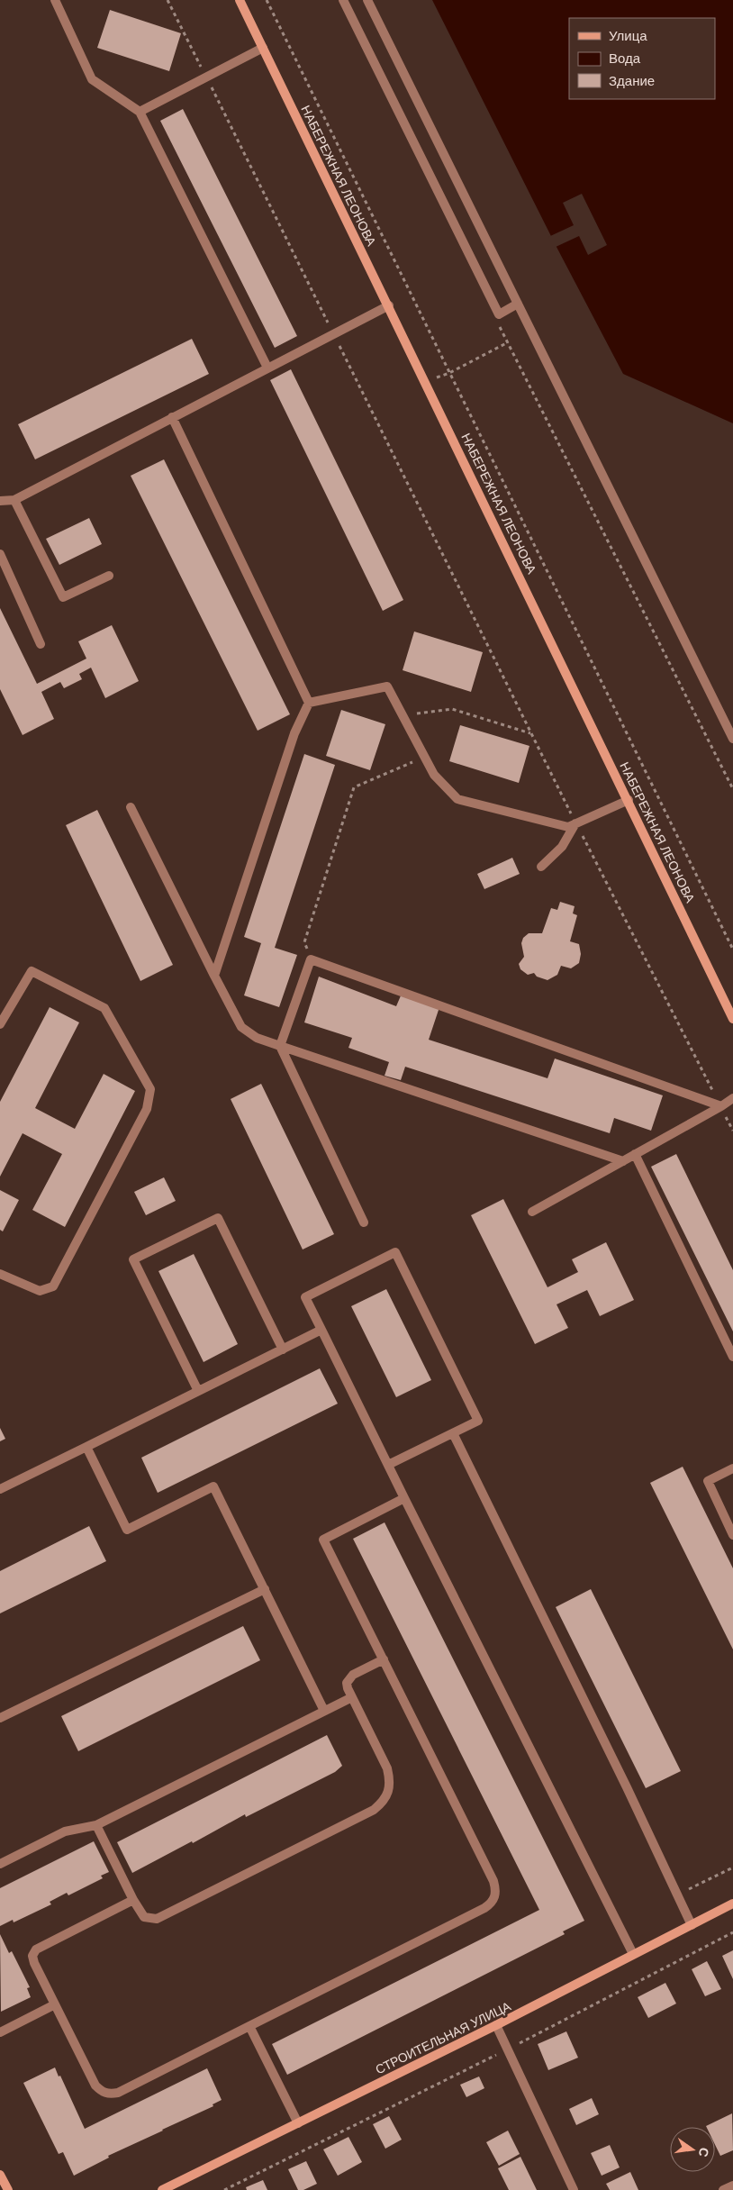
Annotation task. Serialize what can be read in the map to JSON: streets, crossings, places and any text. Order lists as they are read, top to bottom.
{
  "streets": {
    "main road": ["НАБЕРЕЖНАЯ ЛЕОНОВА", "СТРОИТЕЛЬНАЯ УЛИЦА"]
  },
  "legend": ["Улица", "Вода", "Здание"],
  "north": "right"
}
